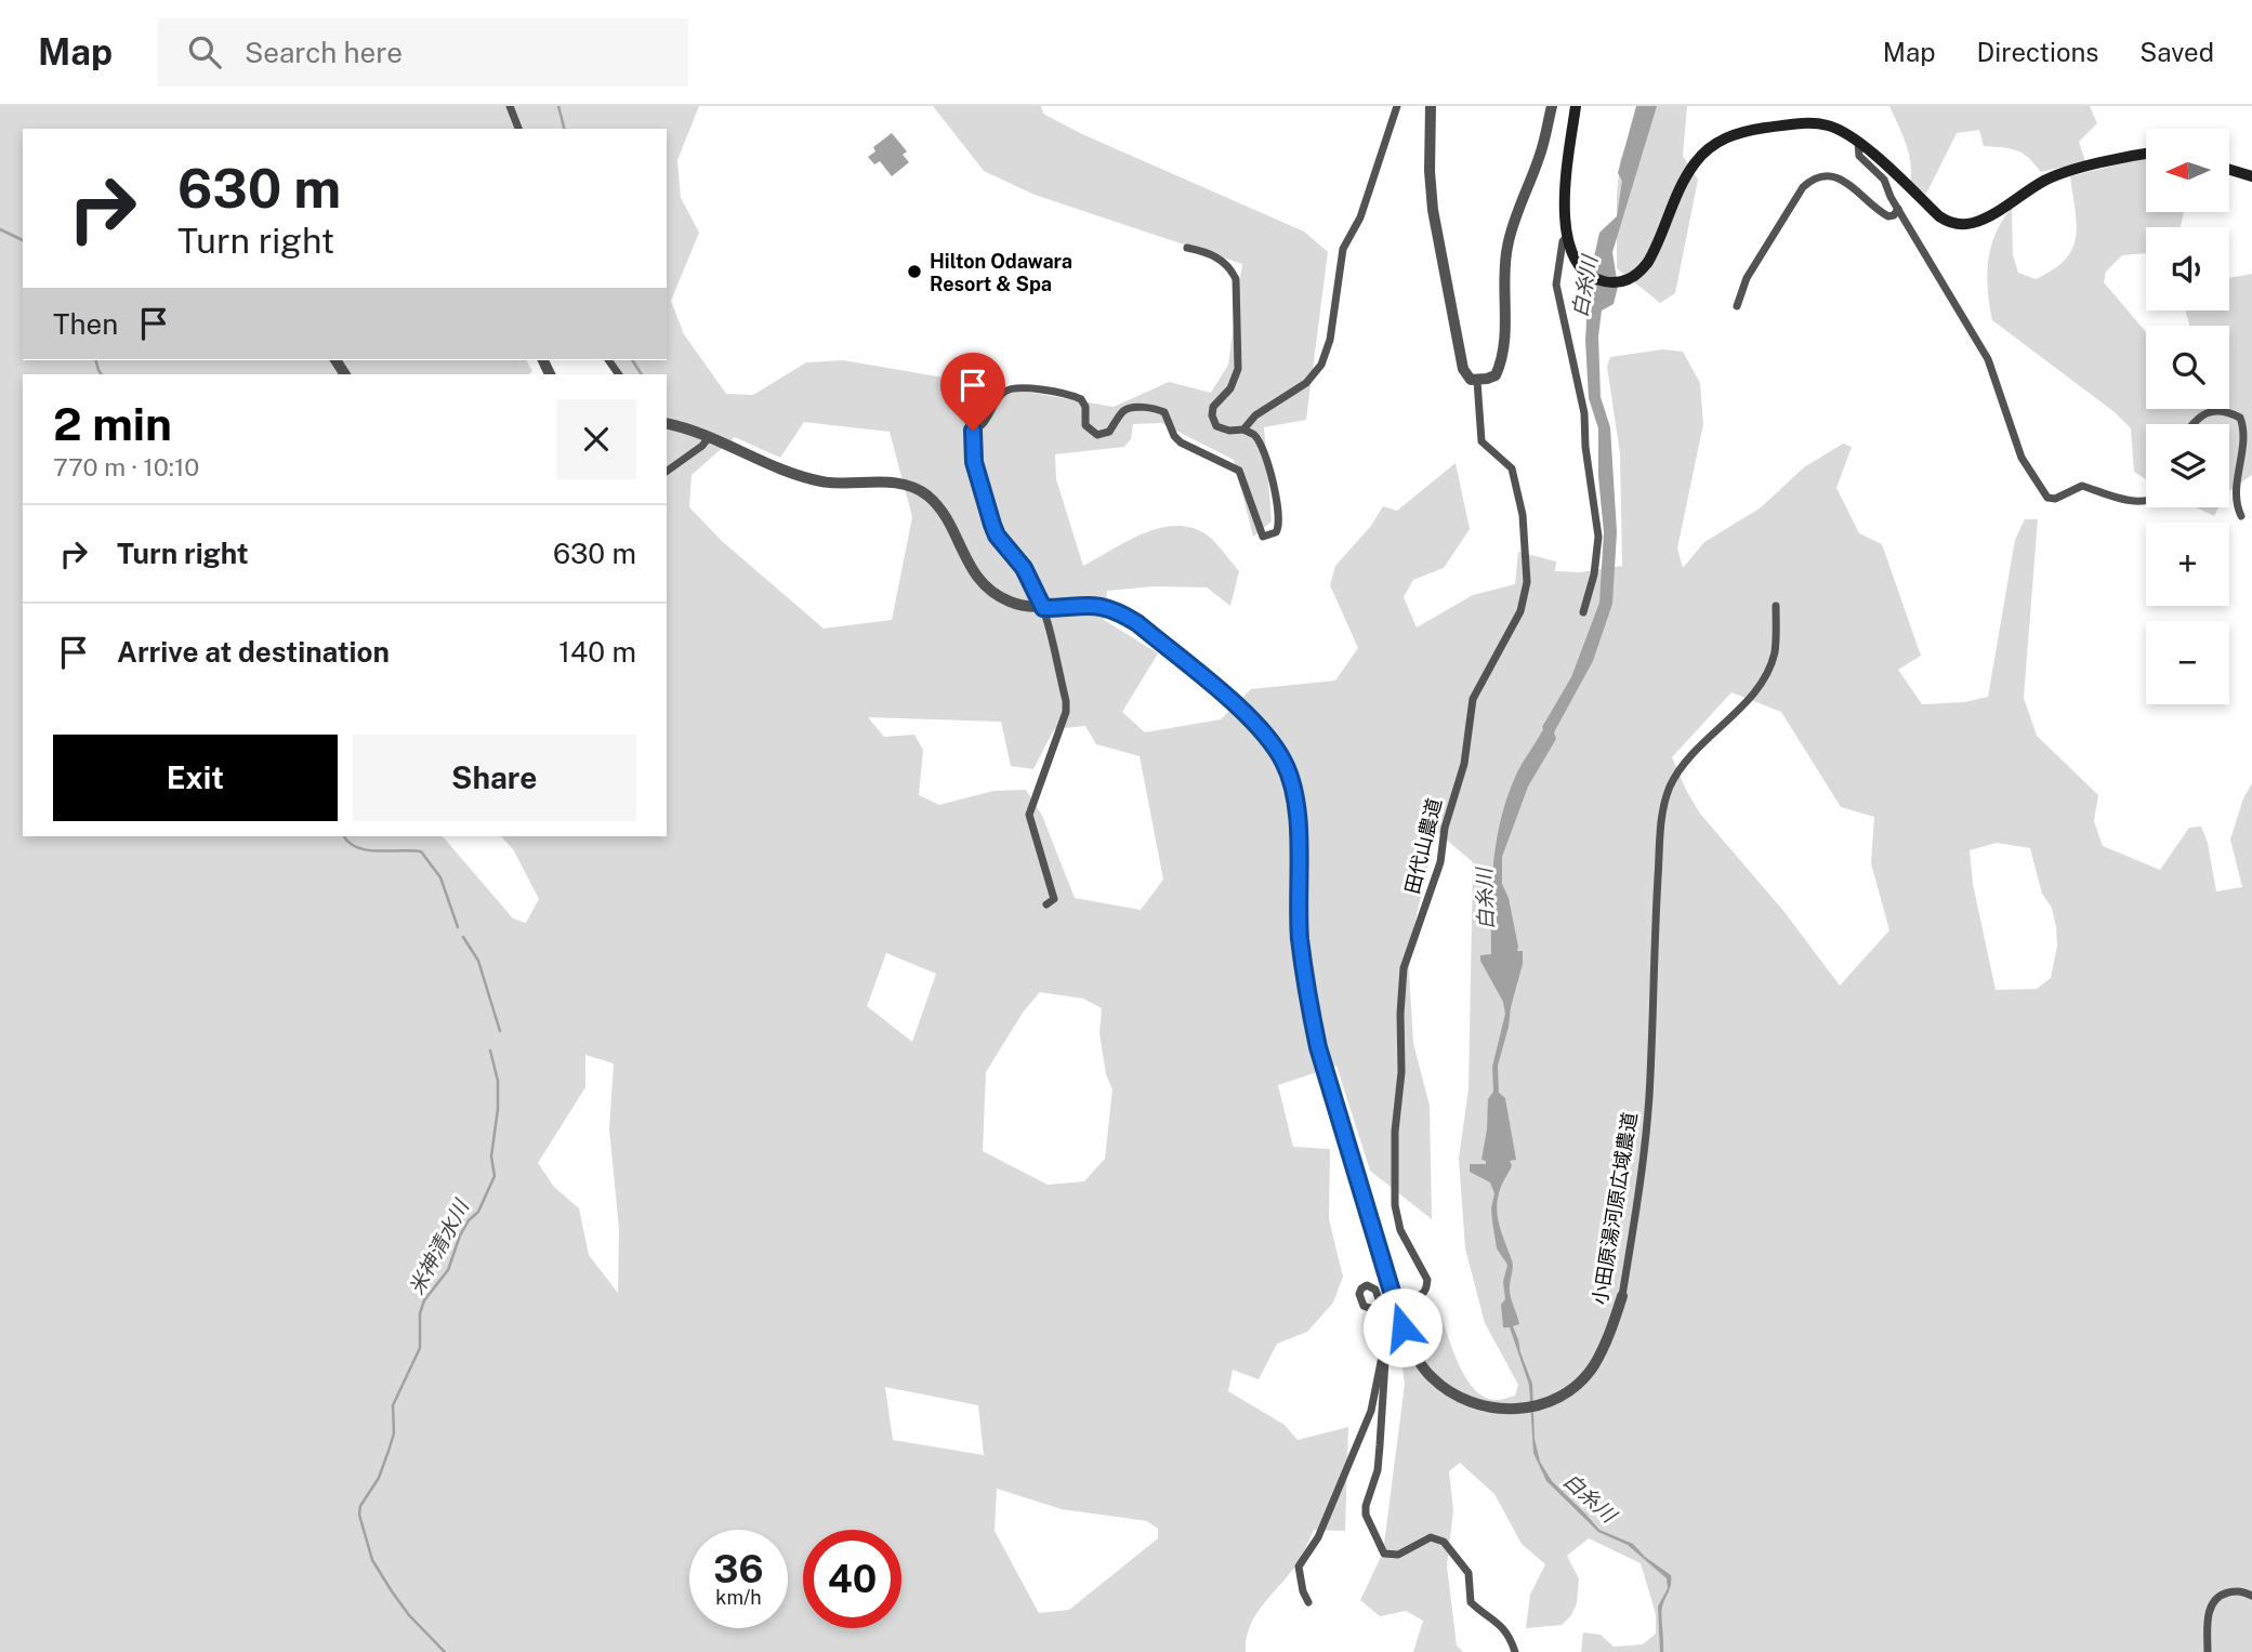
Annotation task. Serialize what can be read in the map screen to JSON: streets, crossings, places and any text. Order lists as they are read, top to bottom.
{
  "streets": {
    "street": ["田代山農道", "小田原湯河原広域農道"]
  },
  "crossings": [
    ["田代山農道", "小田原湯河原広域農道"]
  ],
  "water": ["白糸川", "米神清水川"],
  "places": ["Hilton Odawara Resort & Spa"],
  "north": "left",
  "page": {
    "header": "Map",
    "search": "Search here",
    "nav": ["Map", "Directions", "Saved"],
    "map_buttons": ["+", "−"],
    "turn": ["630 m", "Turn right"],
    "then": "Then",
    "heading": ["2 min", "770 m · 10:10"],
    "list": [
      {
        "name": "Turn right",
        "value": "630 m"
      },
      {
        "name": "Arrive at destination",
        "value": "140 m"
      }
    ],
    "buttons": ["Exit", "Share"],
    "speed": "36 km/h",
    "limit": "40"
  }
}
